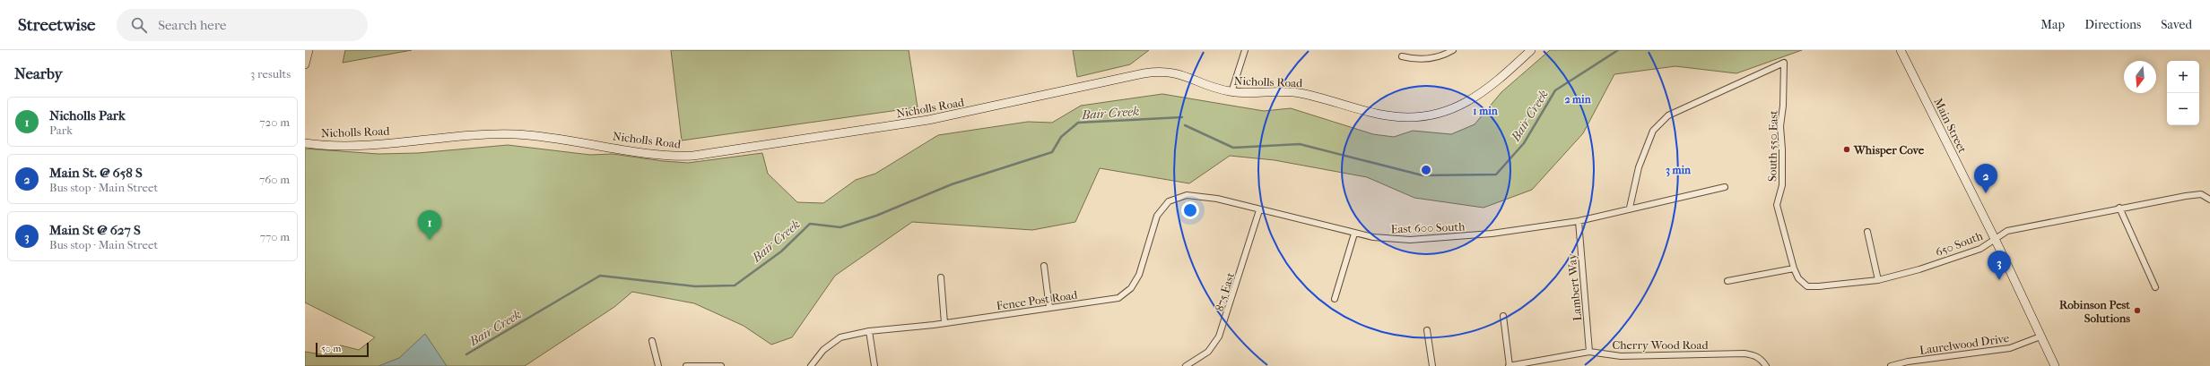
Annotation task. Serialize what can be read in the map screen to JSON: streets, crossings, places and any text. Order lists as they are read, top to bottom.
{
  "streets": {
    "street": [
      "Nicholls Road",
      "Main Street",
      "South 550 East",
      "East 600 South",
      "650 South",
      "Lambert Way",
      "875 East",
      "Fence Post Road",
      "Laurelwood Drive",
      "Cherry Wood Road"
    ]
  },
  "crossings": [
    ["Main Street", "650 South"],
    ["Main Street", "Laurelwood Drive"],
    ["South 550 East", "East 600 South"],
    ["South 550 East", "650 South"],
    ["East 600 South", "Lambert Way"],
    ["East 600 South", "875 East"],
    ["East 600 South", "Fence Post Road"],
    ["Lambert Way", "Cherry Wood Road"]
  ],
  "water": ["Bair Creek"],
  "places": ["Whisper Cove", "Robinson Pest Solutions"],
  "scale_bar": "50 m",
  "north": "bottom",
  "page": {
    "header": "Streetwise",
    "search": "Search here",
    "nav": ["Map", "Directions", "Saved"],
    "heading": ["Nearby", "3 results"],
    "map_buttons": ["+", "−"],
    "list": [
      {
        "mark": "1",
        "name": "Nicholls Park",
        "note": "Park",
        "value": "720 m"
      },
      {
        "mark": "2",
        "name": "Main St. @ 658 S",
        "note": "Bus stop · Main Street",
        "value": "760 m"
      },
      {
        "mark": "3",
        "name": "Main St @ 627 S",
        "note": "Bus stop · Main Street",
        "value": "770 m"
      }
    ],
    "pins": ["2", "1", "3"],
    "scale": "50 m"
  },
  "rings": ["2 min", "1 min", "3 min"]
}
